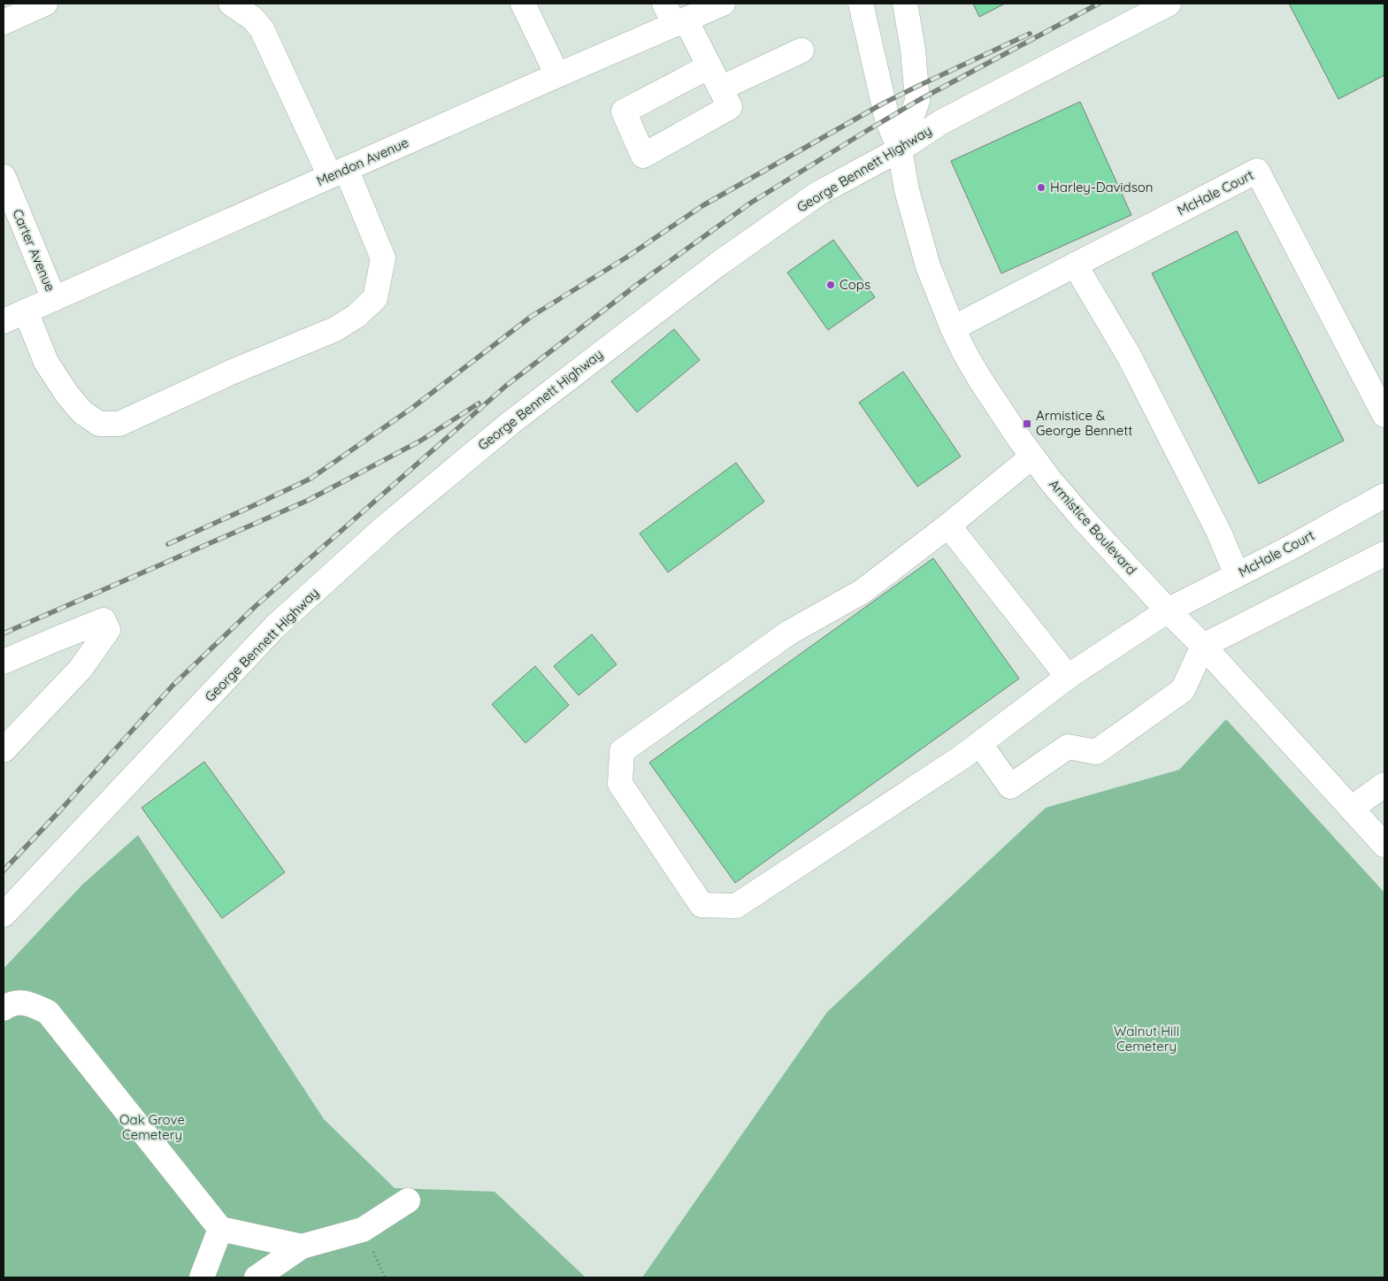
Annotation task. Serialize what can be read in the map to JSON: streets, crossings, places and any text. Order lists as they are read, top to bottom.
{
  "streets": {
    "main road": [
      "Mendon Avenue",
      "George Bennett Highway",
      "McHale Court",
      "Carter Avenue",
      "Armistice Boulevard"
    ]
  },
  "crossings": [
    ["Mendon Avenue", "Carter Avenue"],
    ["George Bennett Highway", "Armistice Boulevard"],
    ["McHale Court", "Armistice Boulevard"]
  ],
  "parks": ["Walnut Hill Cemetery", "Oak Grove Cemetery"],
  "places": {
    "other": ["Harley-Davidson", "Cops"],
    "transit": ["Armistice & George Bennett"]
  }
}
